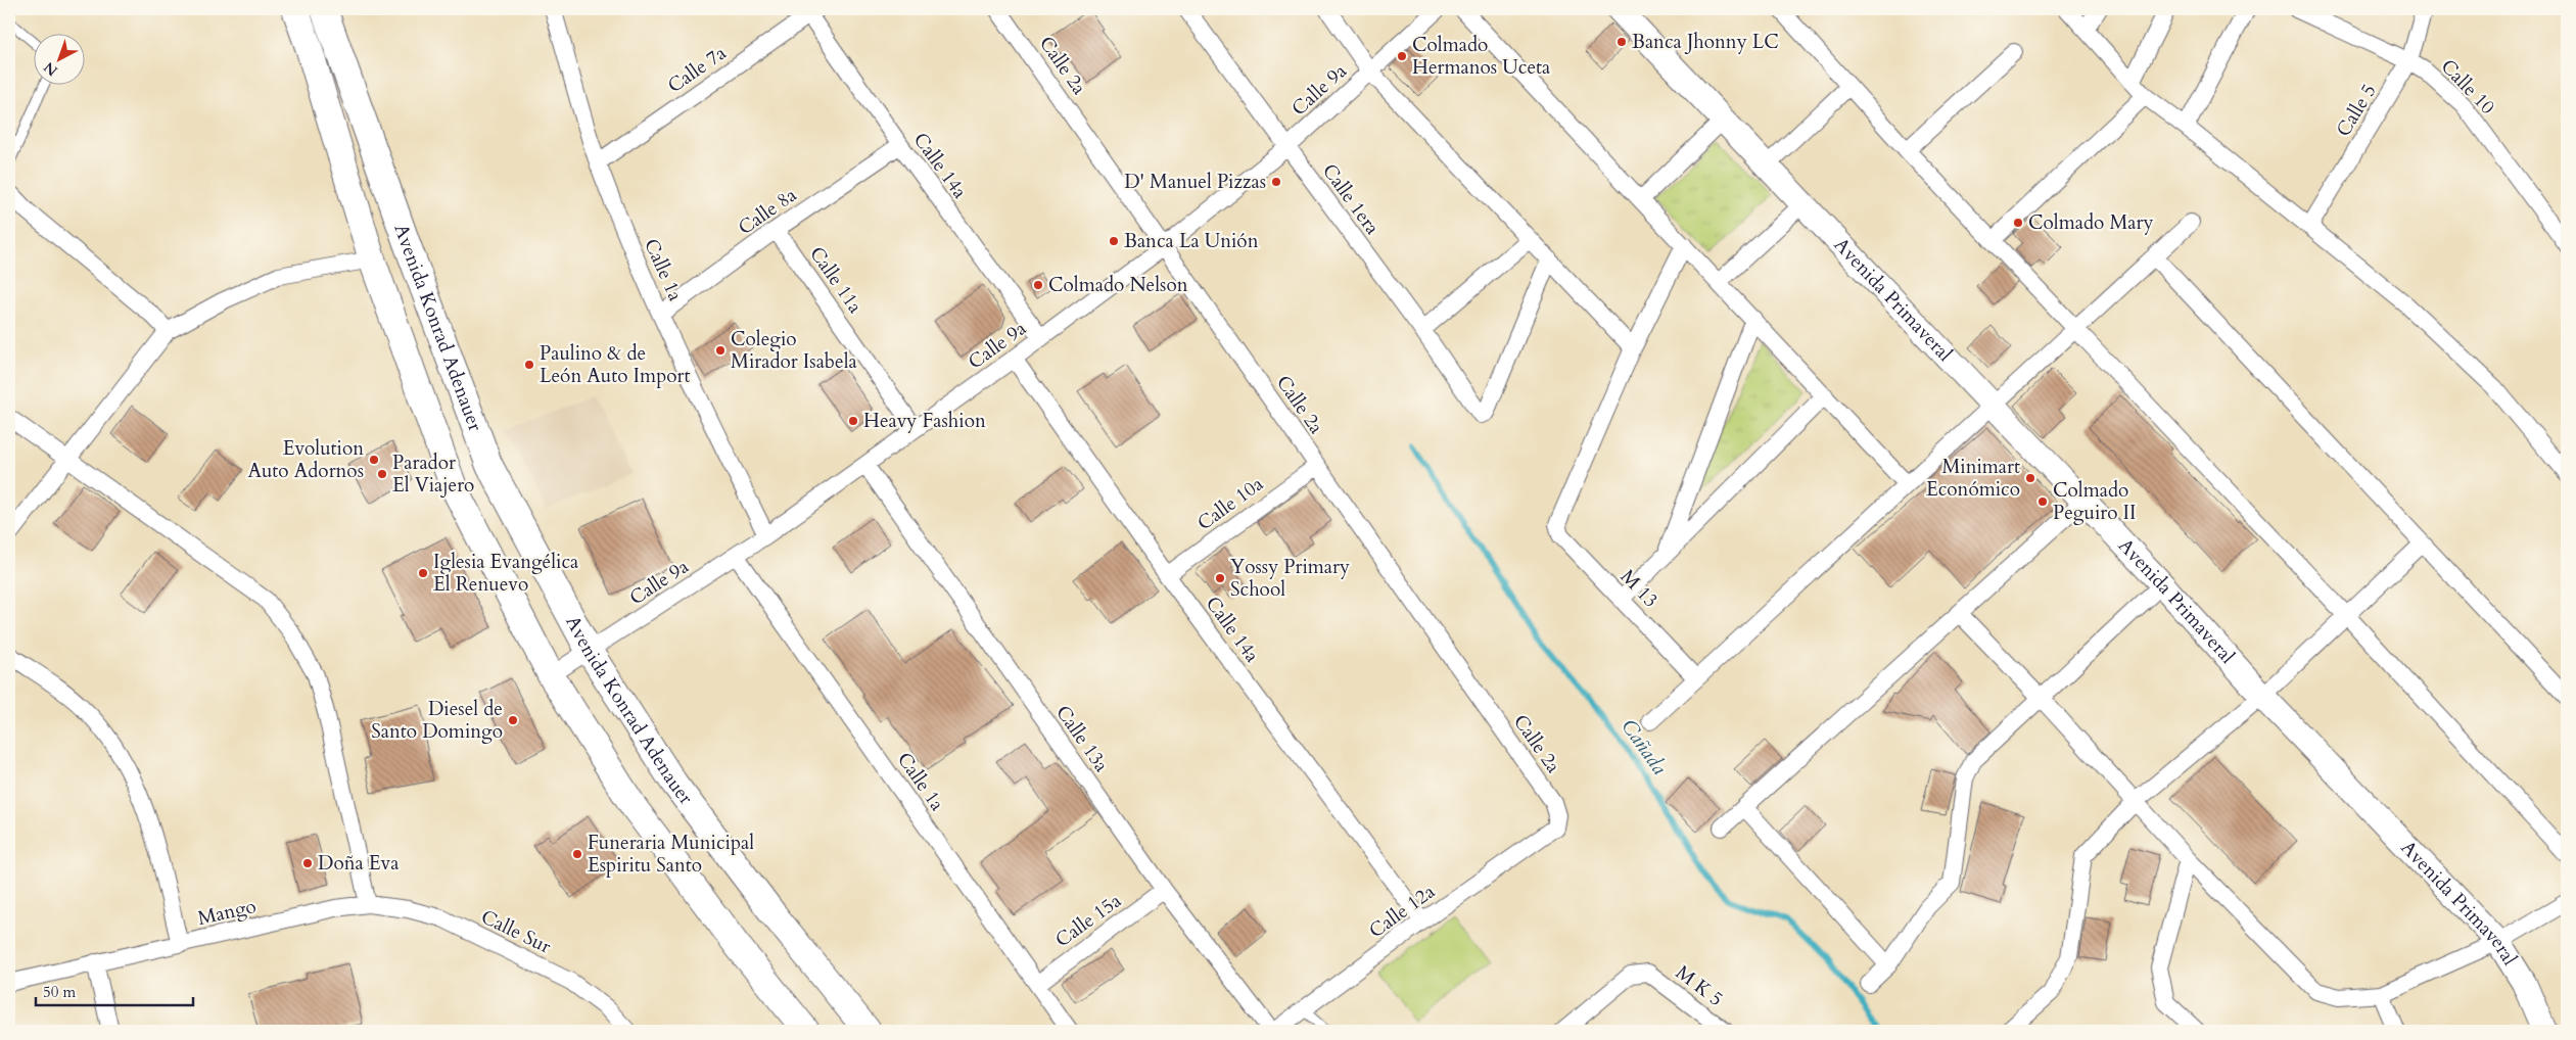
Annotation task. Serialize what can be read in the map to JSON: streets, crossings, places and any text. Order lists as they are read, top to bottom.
{
  "streets": {
    "main road": ["Avenida Konrad Adenauer"],
    "street": [
      "Calle 2a",
      "Calle 7a",
      "Calle 10",
      "Calle 9a",
      "Calle 5",
      "Calle 14a",
      "Calle 1era",
      "Calle 8a",
      "Calle 1a",
      "Calle 11a",
      "Avenida Primaveral",
      "Calle 10a",
      "M 13",
      "Calle 13a",
      "Calle 12a",
      "Mango",
      "Calle 15a",
      "Calle Sur",
      "M K 5"
    ]
  },
  "crossings": [
    ["Calle 2a", "Calle 9a"],
    ["Calle 2a", "Calle 10a"],
    ["Calle 2a", "Calle 12a"],
    ["Calle 7a", "Calle 14a"],
    ["Calle 7a", "Calle 1a"],
    ["Calle 10", "Calle 5"],
    ["Calle 9a", "Calle 14a"],
    ["Calle 9a", "Calle 1era"],
    ["Calle 9a", "Calle 1a"],
    ["Calle 9a", "Calle 11a"],
    ["Calle 9a", "Avenida Konrad Adenauer"],
    ["Calle 9a", "Calle 13a"],
    ["Calle 14a", "Calle 8a"],
    ["Calle 14a", "Calle 10a"],
    ["Calle 14a", "Calle 12a"],
    ["Calle 8a", "Calle 1a"],
    ["Calle 8a", "Calle 11a"],
    ["Calle 1a", "Calle 15a"],
    ["Calle 13a", "Calle 12a"],
    ["Calle 13a", "Calle 15a"],
    ["Mango", "Calle Sur"]
  ],
  "water": ["Cañada"],
  "places": [
    "Banca Jhonny LC",
    "Colmado Hermanos Uceta",
    "D' Manuel Pizzas",
    "Colmado Mary",
    "Banca La Unión",
    "Colmado Nelson",
    "Colegio Mirador Isabela",
    "Paulino & de León Auto Import",
    "Heavy Fashion",
    "Evolution Auto Adornos",
    "Parador El Viajero",
    "Minimart Económico",
    "Colmado Peguiro II",
    "Iglesia Evangélica El Renuevo",
    "Yossy Primary School",
    "Diesel de Santo Domingo",
    "Funeraria Municipal Espiritu Santo",
    "Doña Eva"
  ],
  "scale_bar": "50 m",
  "north": "bottom left"
}
